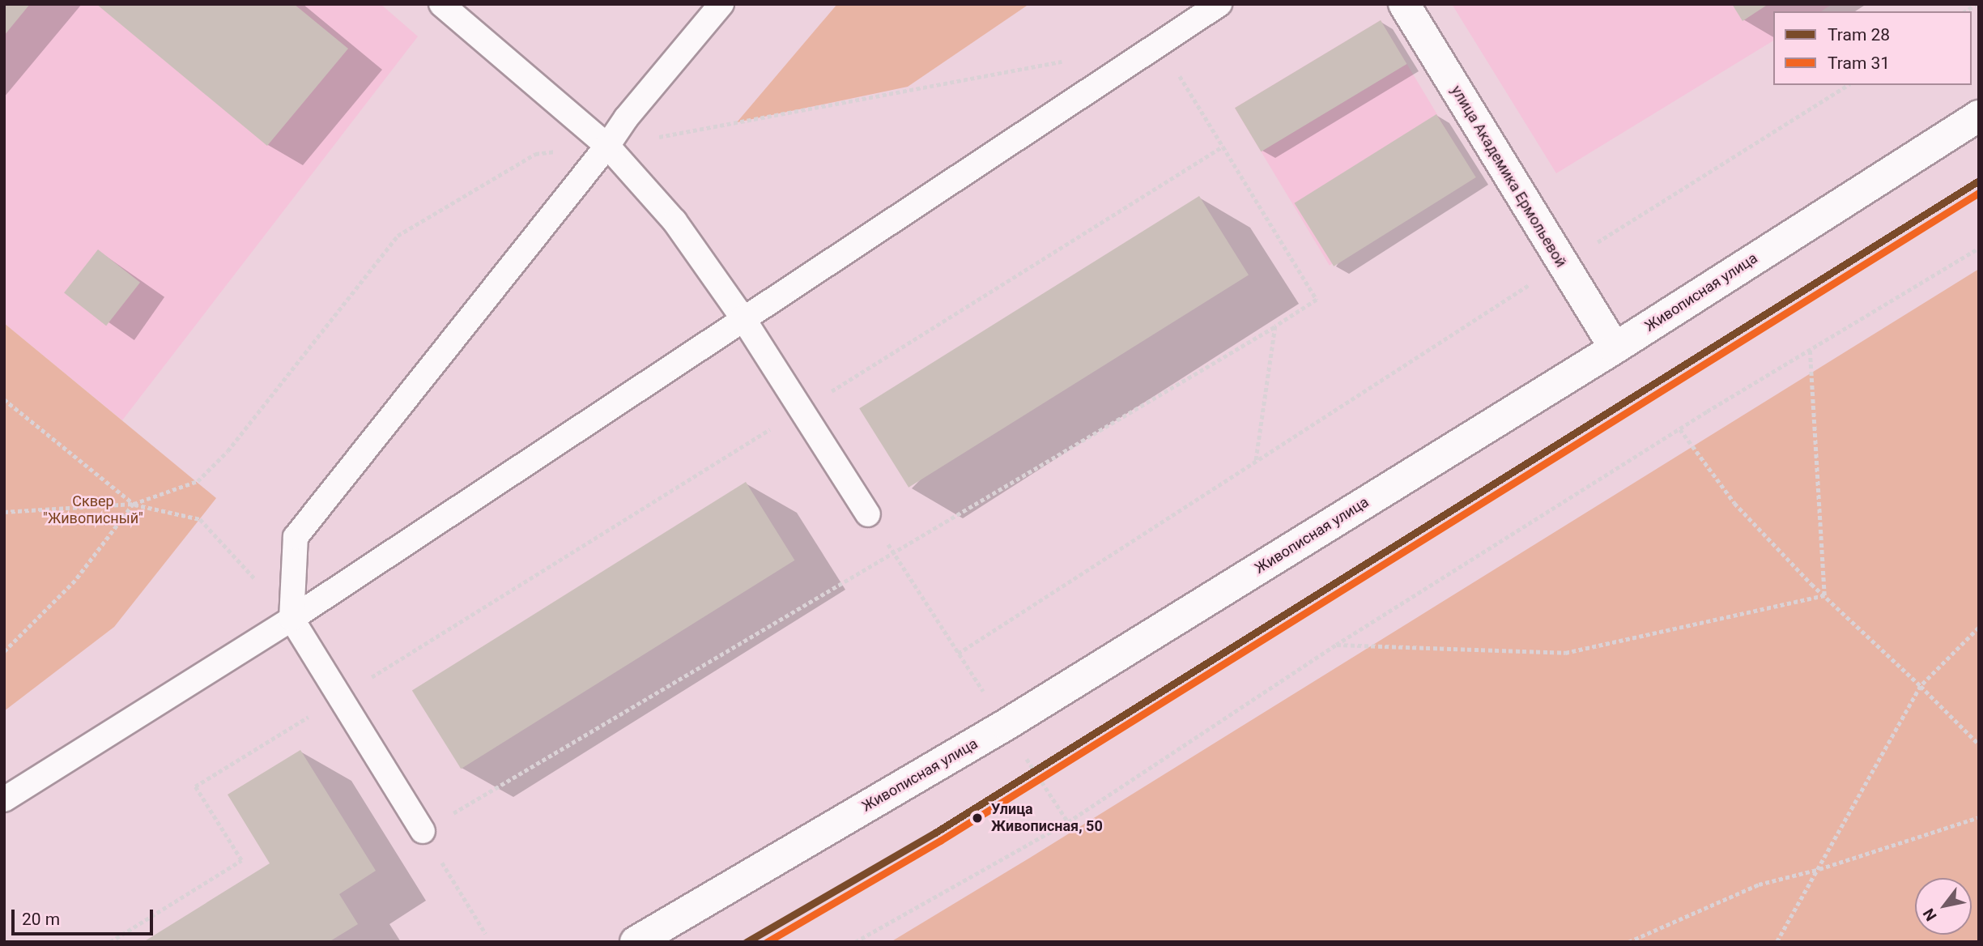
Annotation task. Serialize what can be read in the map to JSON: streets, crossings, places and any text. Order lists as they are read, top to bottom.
{
  "streets": {
    "street": ["улица Академика Ермольевой", "Живописная улица"]
  },
  "crossings": [
    ["улица Академика Ермольевой", "Живописная улица"]
  ],
  "parks": ["Сквер \"Живописный\""],
  "places": ["Улица Живописная, 50"],
  "lines": ["tram line 28", "tram line 31"],
  "legend": ["Tram 28", "Tram 31"],
  "scale_bar": "20 m",
  "north": "bottom left"
}
